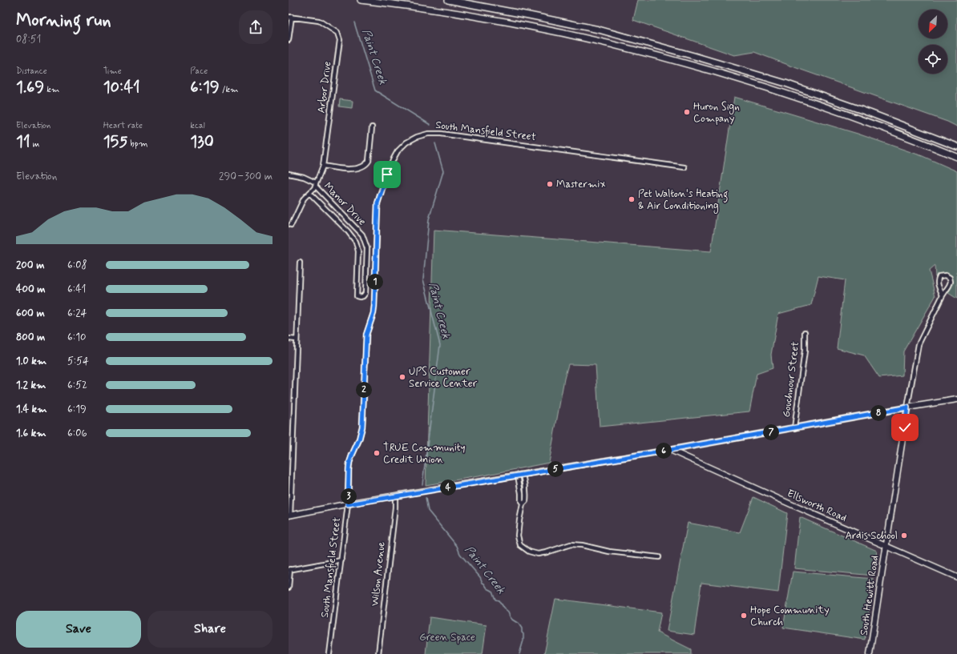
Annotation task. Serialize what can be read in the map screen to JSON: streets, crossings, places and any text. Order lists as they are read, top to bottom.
{
  "streets": {
    "main road": ["Ellsworth Road", "South Hewitt Road"],
    "street": [
      "Arbor Drive",
      "South Mansfield Street",
      "Manor Drive",
      "Gouchnour Street",
      "Wilson Avenue"
    ]
  },
  "crossings": [
    ["Arbor Drive", "Manor Drive"],
    ["Ellsworth Road", "South Hewitt Road"]
  ],
  "water": ["Paint Creek"],
  "parks": ["Green Space"],
  "places": [
    "Huron Sign Company",
    "Mastermix",
    "Pet Walton's Heating & Air Conditioning",
    "UPS Customer Service Center",
    "TRUE Community Credit Union",
    "Ardis School",
    "Hope Community Church"
  ],
  "north": "bottom left",
  "page": {
    "heading": ["Morning run", "08:51"],
    "stats": [
      ["Distance", "1.69 km"],
      ["Time", "10:41"],
      ["Pace", "6:19 /km"],
      ["Elevation", "11 m"],
      ["Heart rate", "155 bpm"],
      ["kcal", "130"]
    ],
    "chart": ["Elevation", "290–300 m"],
    "list": [
      {
        "name": "200 m",
        "note": "6:08"
      },
      {
        "name": "400 m",
        "note": "6:41"
      },
      {
        "name": "600 m",
        "note": "6:24"
      },
      {
        "name": "800 m",
        "note": "6:10"
      },
      {
        "name": "1.0 km",
        "note": "5:54"
      },
      {
        "name": "1.2 km",
        "note": "6:52"
      },
      {
        "name": "1.4 km",
        "note": "6:19"
      },
      {
        "name": "1.6 km",
        "note": "6:06"
      }
    ],
    "pins": [
      "1",
      "2",
      "8",
      "7",
      "6",
      "5",
      "4",
      "3"
    ],
    "buttons": ["Save", "Share"]
  }
}
